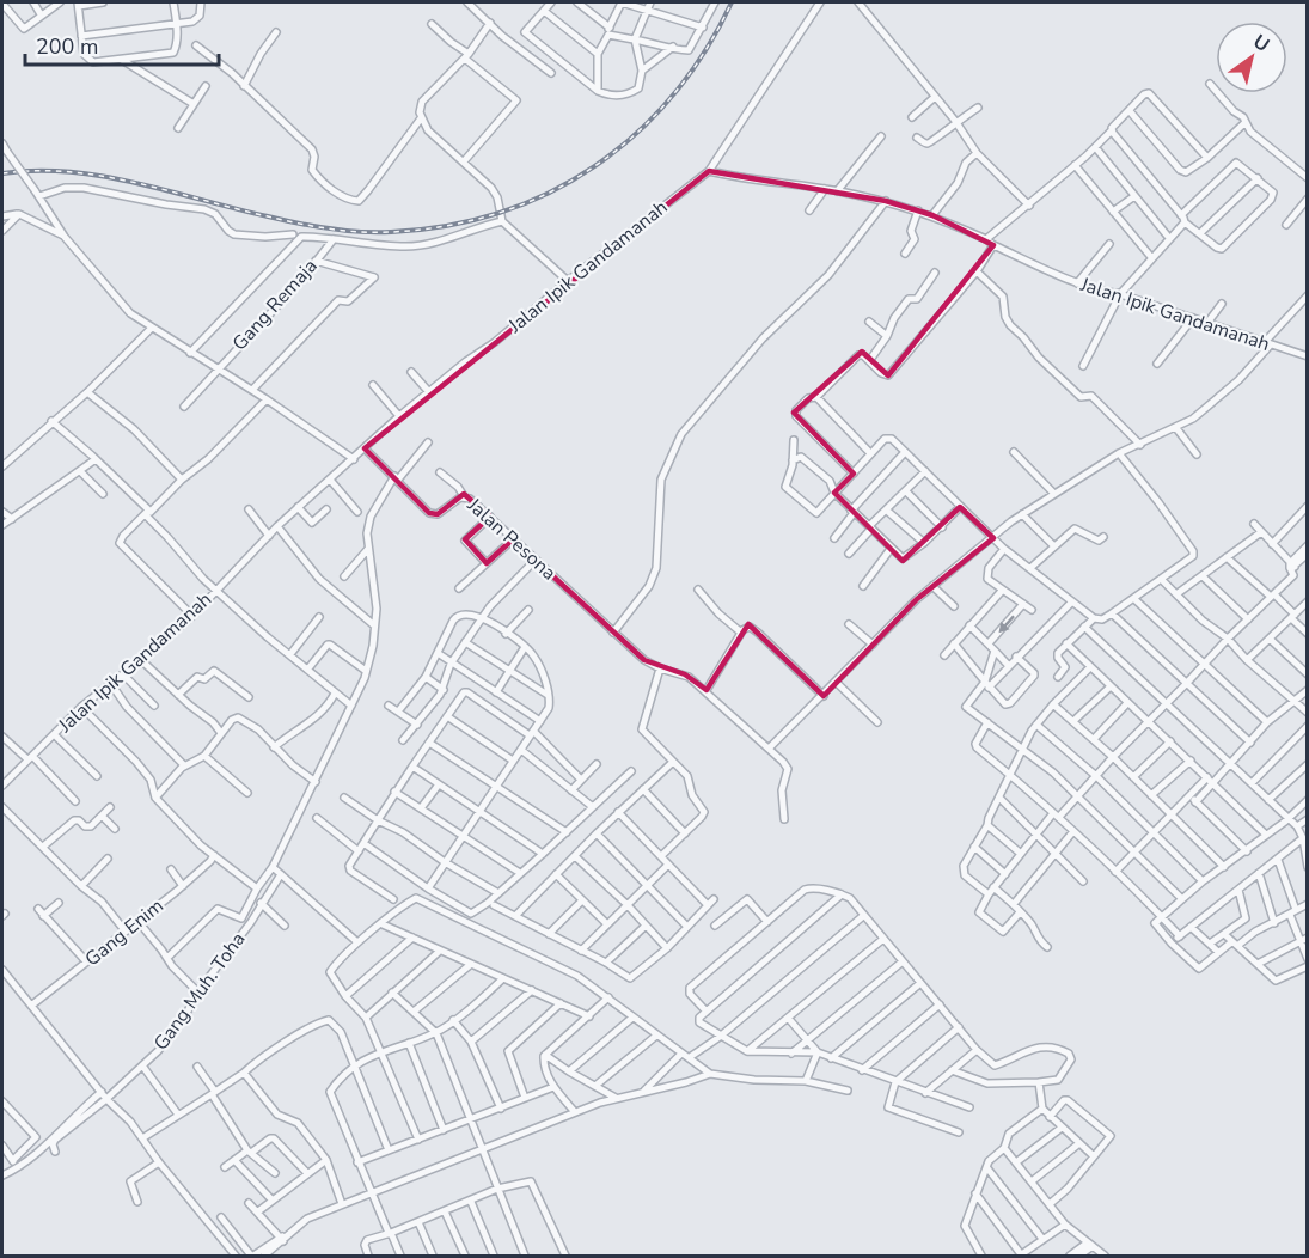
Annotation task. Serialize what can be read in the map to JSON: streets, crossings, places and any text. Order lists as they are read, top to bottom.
{
  "streets": {
    "street": [
      "Jalan Ipik Gandamanah",
      "Gang Remaja",
      "Jalan Pesona",
      "Gang Enim",
      "Gang Muh. Toha"
    ]
  },
  "crossings": [
    ["Jalan Ipik Gandamanah", "Jalan Pesona"]
  ],
  "scale_bar": "200 m",
  "north": "top right"
}
